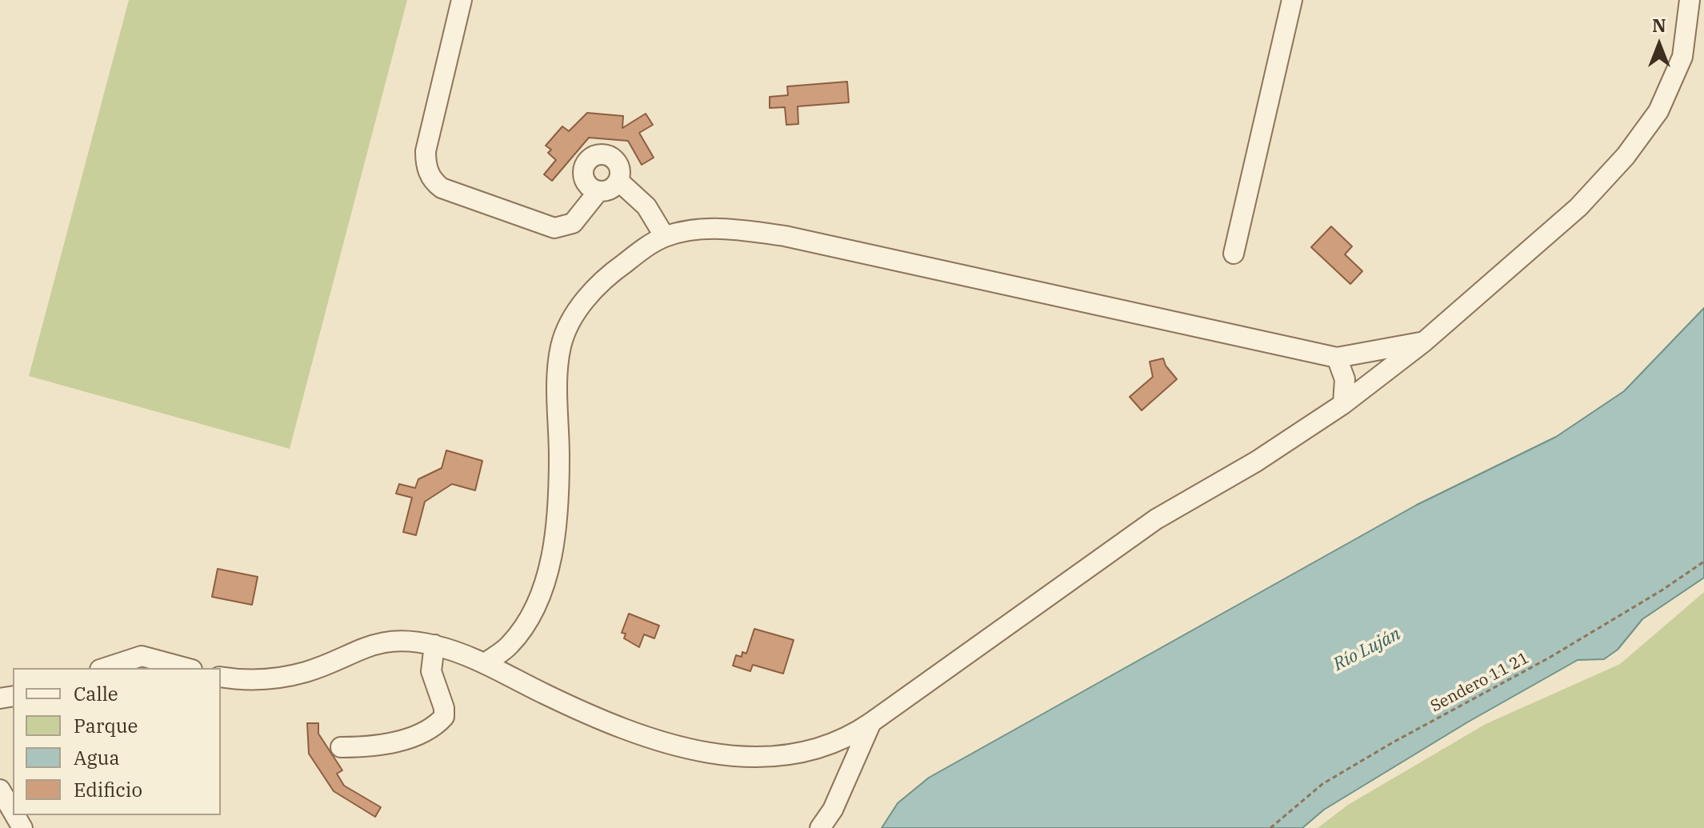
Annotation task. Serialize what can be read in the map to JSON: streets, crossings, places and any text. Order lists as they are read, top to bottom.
{
  "streets": {
    "path": ["Sendero 11 21"]
  },
  "water": ["Río Luján"],
  "legend": [
    "Calle",
    "Parque",
    "Agua",
    "Edificio"
  ],
  "north": "top"
}
